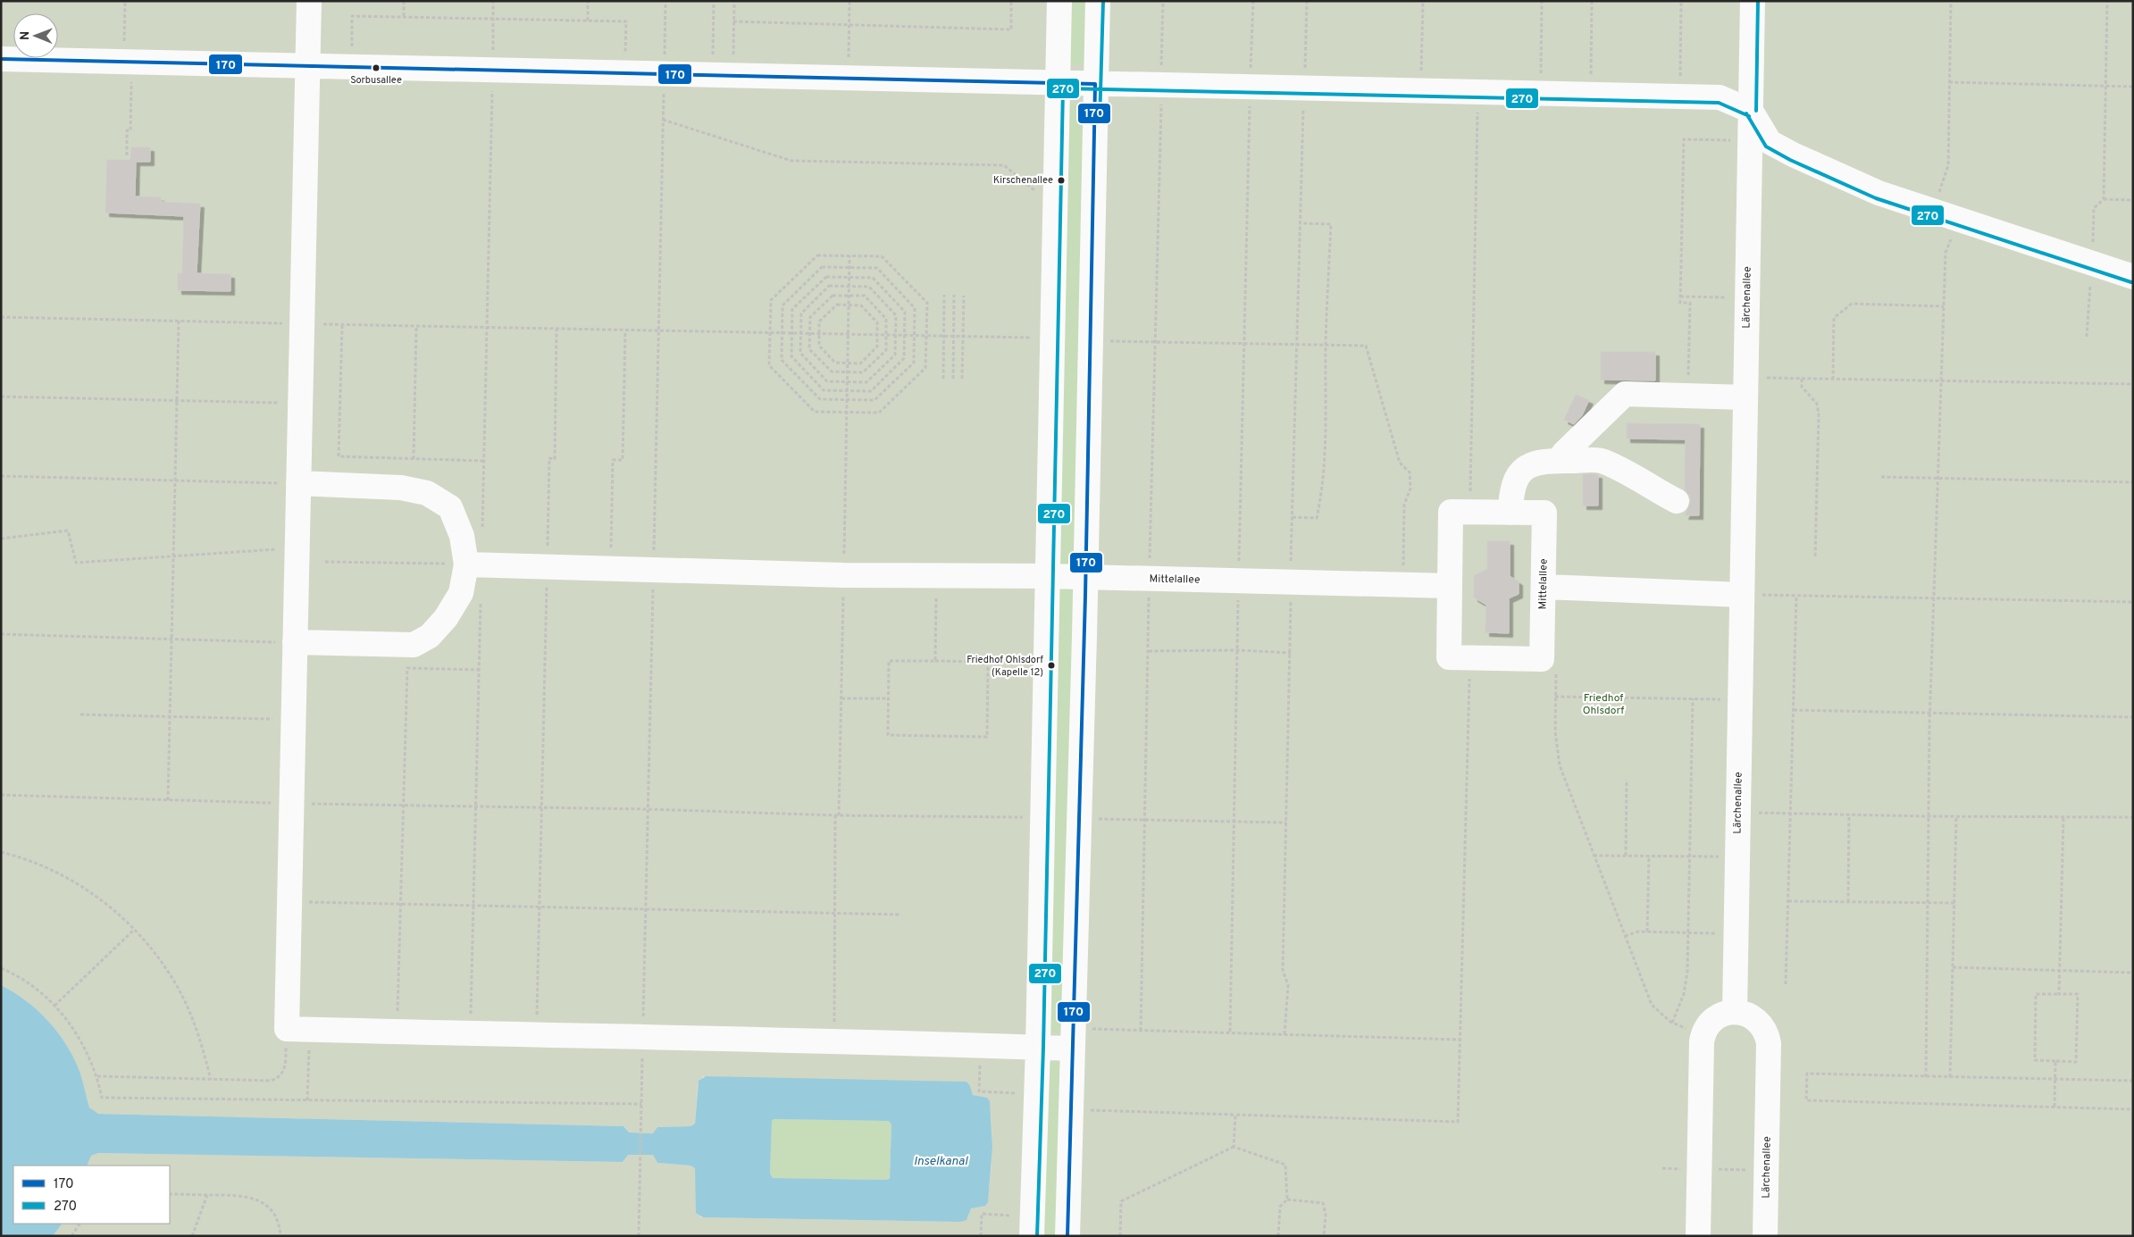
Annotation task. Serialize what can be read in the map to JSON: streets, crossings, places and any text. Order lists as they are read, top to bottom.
{
  "streets": {
    "street": ["Lärchenallee", "Mittelallee"]
  },
  "water": ["Inselkanal"],
  "parks": ["Friedhof Ohlsdorf"],
  "places": ["Sorbusallee", "Kirschenallee", "Friedhof Ohlsdorf (Kapelle 12)"],
  "lines": ["transit line 270", "transit line 170"],
  "legend": ["170", "270"],
  "north": "left"
}
